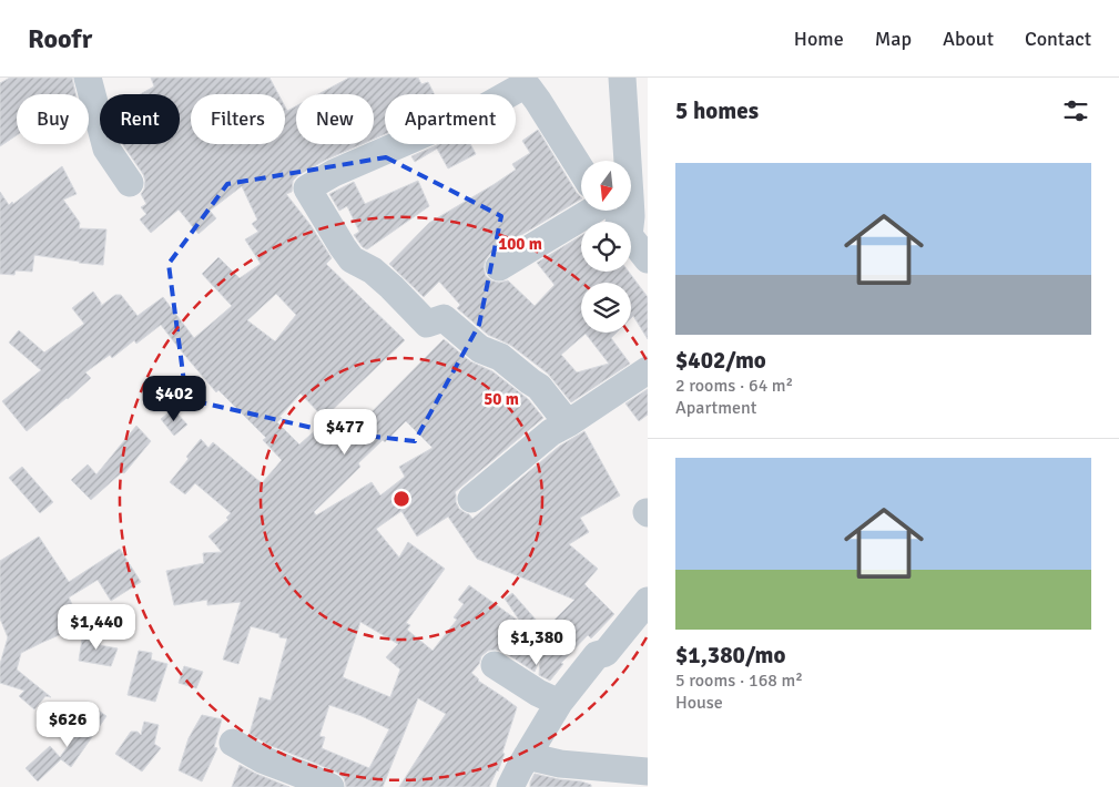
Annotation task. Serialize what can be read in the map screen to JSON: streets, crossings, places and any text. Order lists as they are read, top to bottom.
{
  "north": "bottom",
  "page": {
    "header": "Roofr",
    "nav": [
      "Home",
      "Map",
      "About",
      "Contact"
    ],
    "heading": "5 homes",
    "chip": [
      "Buy",
      "Rent",
      "Filters",
      "New",
      "Apartment"
    ],
    "list": [
      {
        "name": "$402/mo",
        "note": "2 rooms · 64 m² · Apartment"
      },
      {
        "name": "$1,380/mo",
        "note": "5 rooms · 168 m² · House"
      }
    ],
    "price": [
      "$402",
      "$477",
      "$1,440",
      "$1,380",
      "$626"
    ]
  },
  "rings": ["100 m", "50 m"]
}
